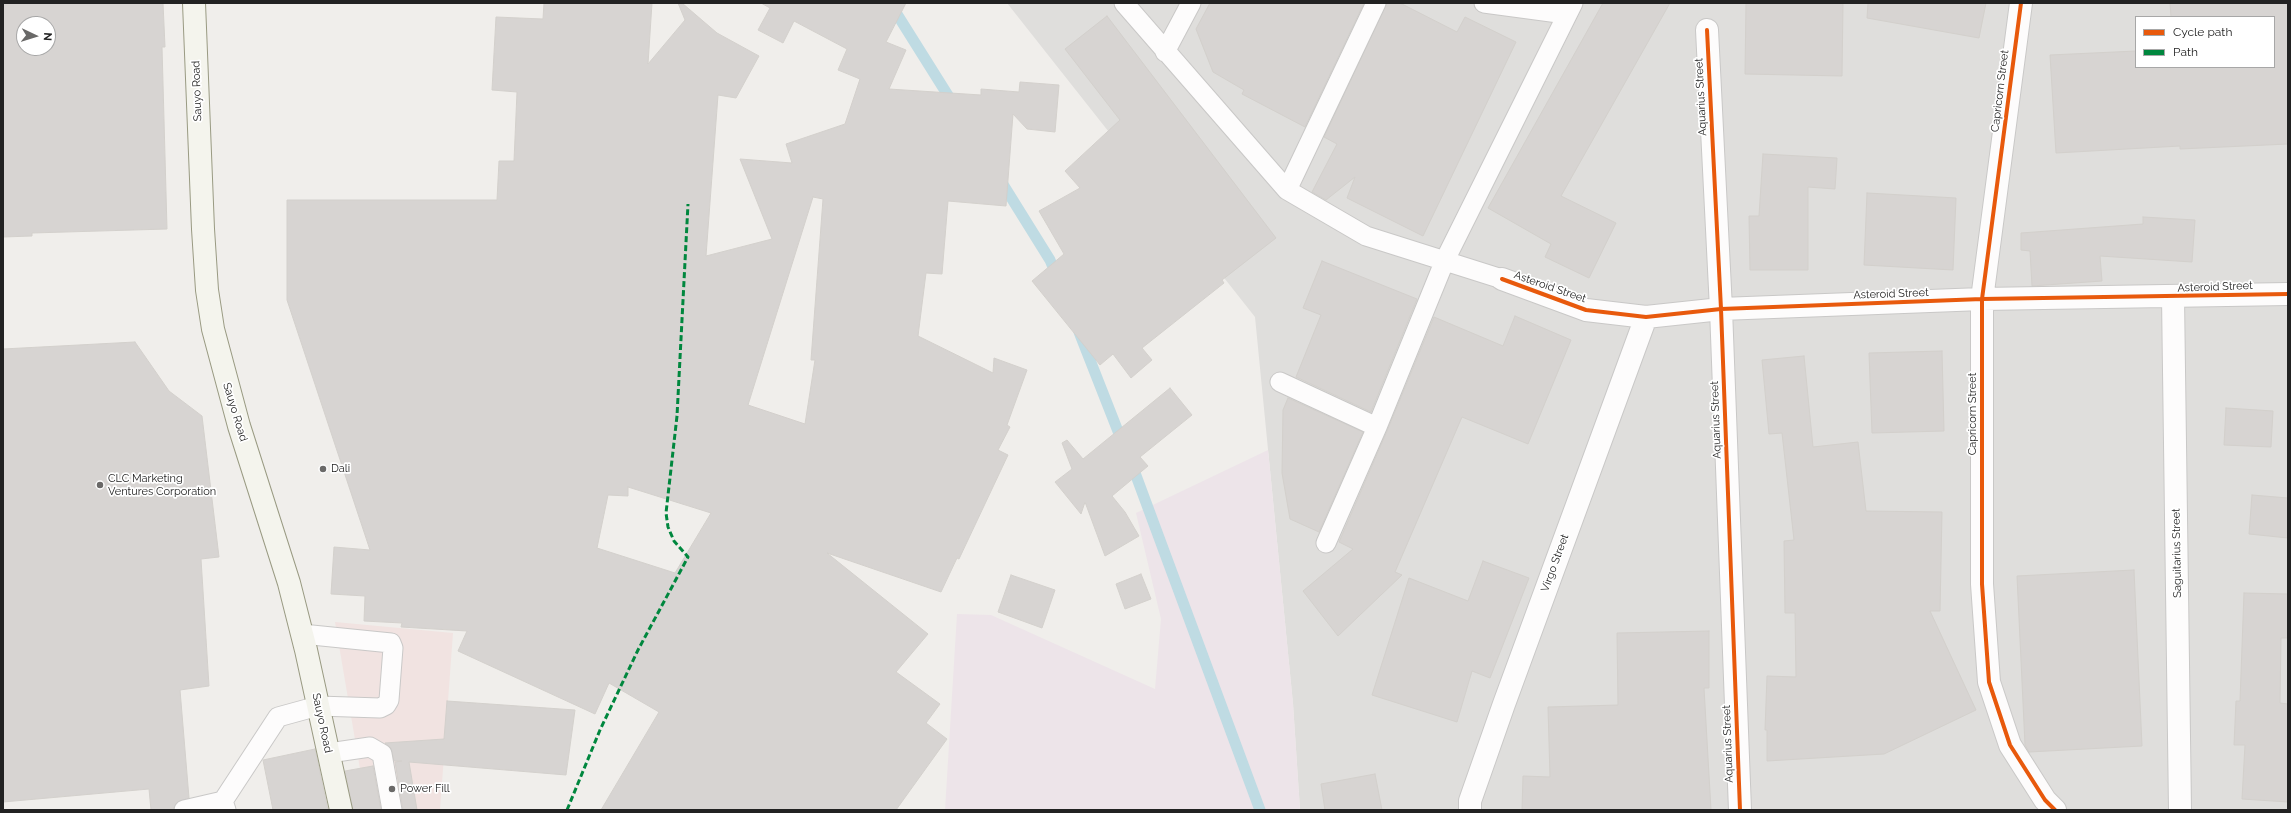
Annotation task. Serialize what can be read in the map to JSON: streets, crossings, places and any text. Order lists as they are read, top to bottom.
{
  "streets": {
    "main road": ["Sauyo Road"],
    "street": [
      "Capricorn Street",
      "Aquarius Street",
      "Asteroid Street",
      "Saguitarius Street",
      "Virgo Street"
    ]
  },
  "crossings": [
    ["Capricorn Street", "Asteroid Street"],
    ["Aquarius Street", "Asteroid Street"],
    ["Asteroid Street", "Saguitarius Street"],
    ["Asteroid Street", "Virgo Street"]
  ],
  "places": ["Dali", "CLC Marketing Ventures Corporation", "Power Fill"],
  "legend": ["Cycle path", "Path"],
  "north": "right"
}
